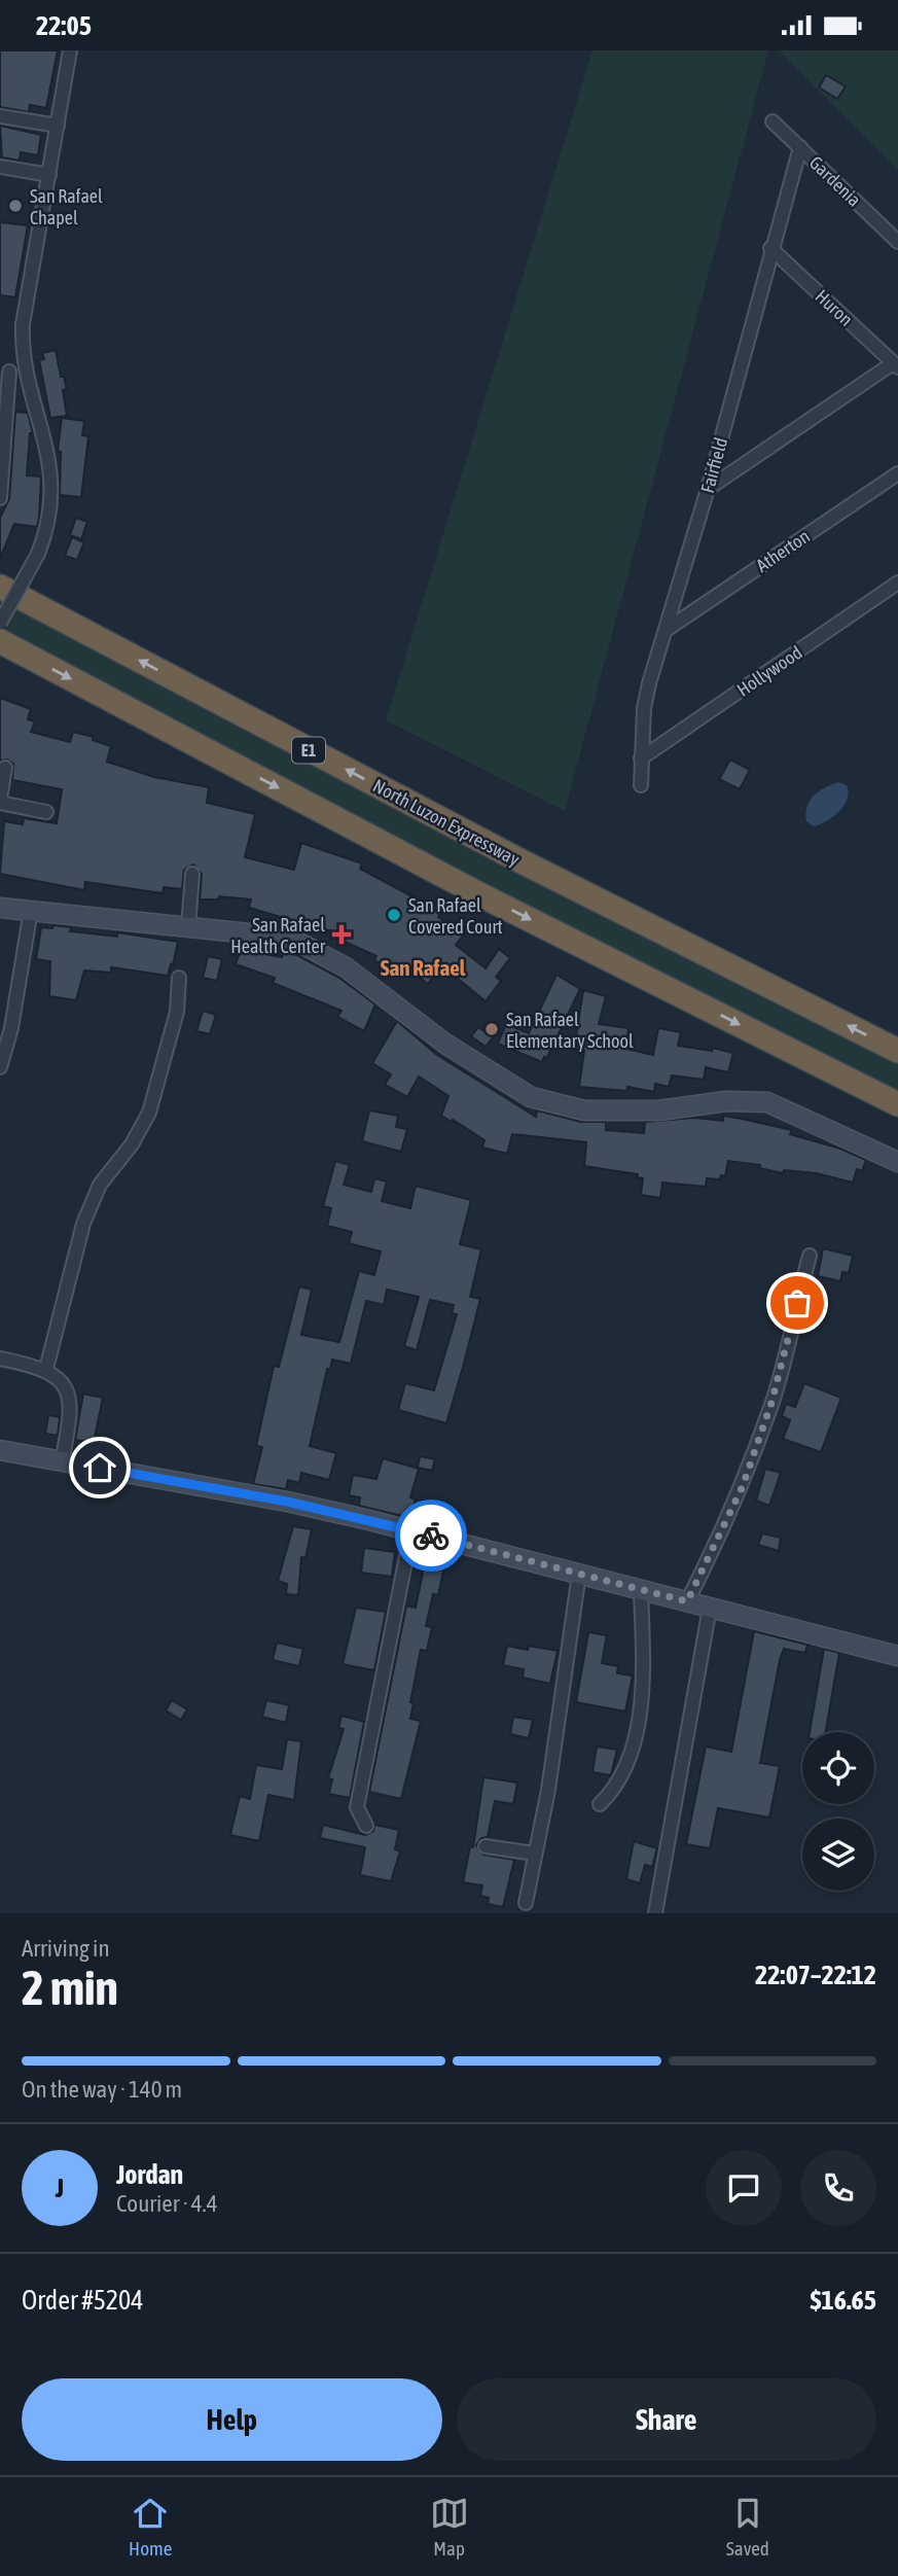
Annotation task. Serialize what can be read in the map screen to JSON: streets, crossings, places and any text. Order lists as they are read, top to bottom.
{
  "streets": {
    "highway": ["E1", "North Luzon Expressway"],
    "street": [
      "Gardenia",
      "Huron",
      "Fairfield",
      "Atherton",
      "Hollywood"
    ]
  },
  "crossings": [
    ["Gardenia", "Fairfield"],
    ["Huron", "Fairfield"],
    ["Fairfield", "Atherton"],
    ["Fairfield", "Hollywood"]
  ],
  "districts": ["San Rafael"],
  "places": {
    "other": ["San Rafael Chapel", "San Rafael Covered Court", "San Rafael Elementary School"],
    "health": ["San Rafael Health Center"]
  },
  "page": {
    "status": "22:05",
    "heading": ["2 min", "Arriving in", "22:07–22:12"],
    "panel": [
      "Jordan",
      "Courier · 4.4",
      "Order #5204",
      "$16.65"
    ],
    "bar": "On the way · 140 m",
    "round": "J",
    "buttons": ["Help", "Share"],
    "tabs": ["Home", "Map", "Saved"]
  }
}
